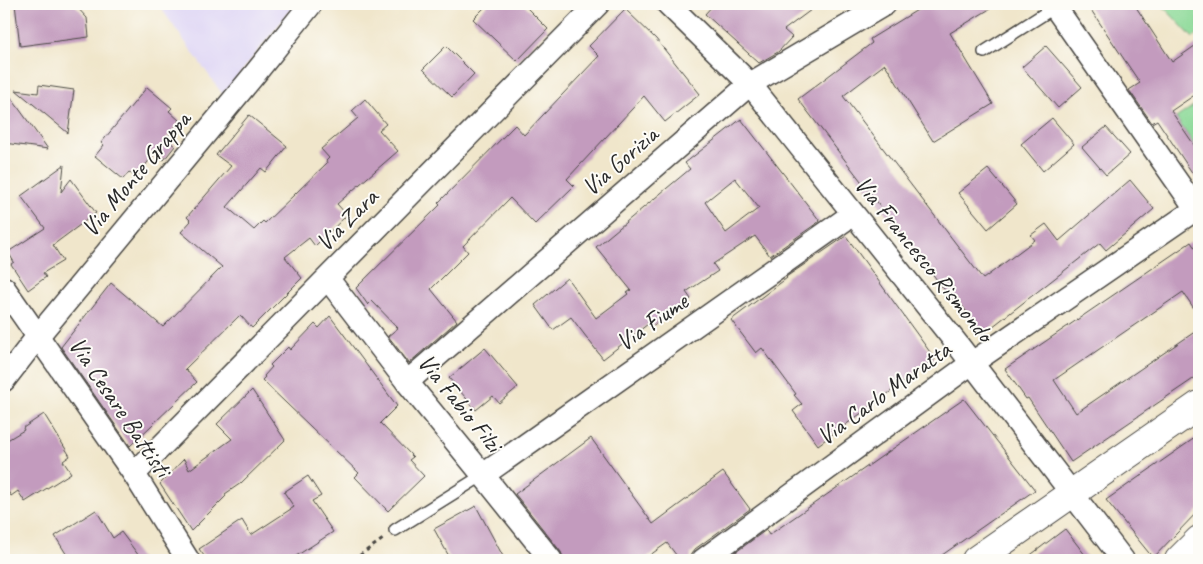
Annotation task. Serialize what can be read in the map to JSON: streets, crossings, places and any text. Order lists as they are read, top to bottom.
{
  "streets": {
    "street": [
      "Via Gorizia",
      "Via Monte Grappa",
      "Via Zara",
      "Via Francesco Rismondo",
      "Via Fiume",
      "Via Carlo Maratta",
      "Via Fabio Filzi",
      "Via Cesare Battisti"
    ]
  },
  "crossings": [
    ["Via Gorizia", "Via Francesco Rismondo"],
    ["Via Gorizia", "Via Fabio Filzi"],
    ["Via Monte Grappa", "Via Cesare Battisti"],
    ["Via Zara", "Via Fabio Filzi"],
    ["Via Zara", "Via Cesare Battisti"],
    ["Via Francesco Rismondo", "Via Fiume"],
    ["Via Francesco Rismondo", "Via Carlo Maratta"],
    ["Via Fiume", "Via Fabio Filzi"]
  ]
}
